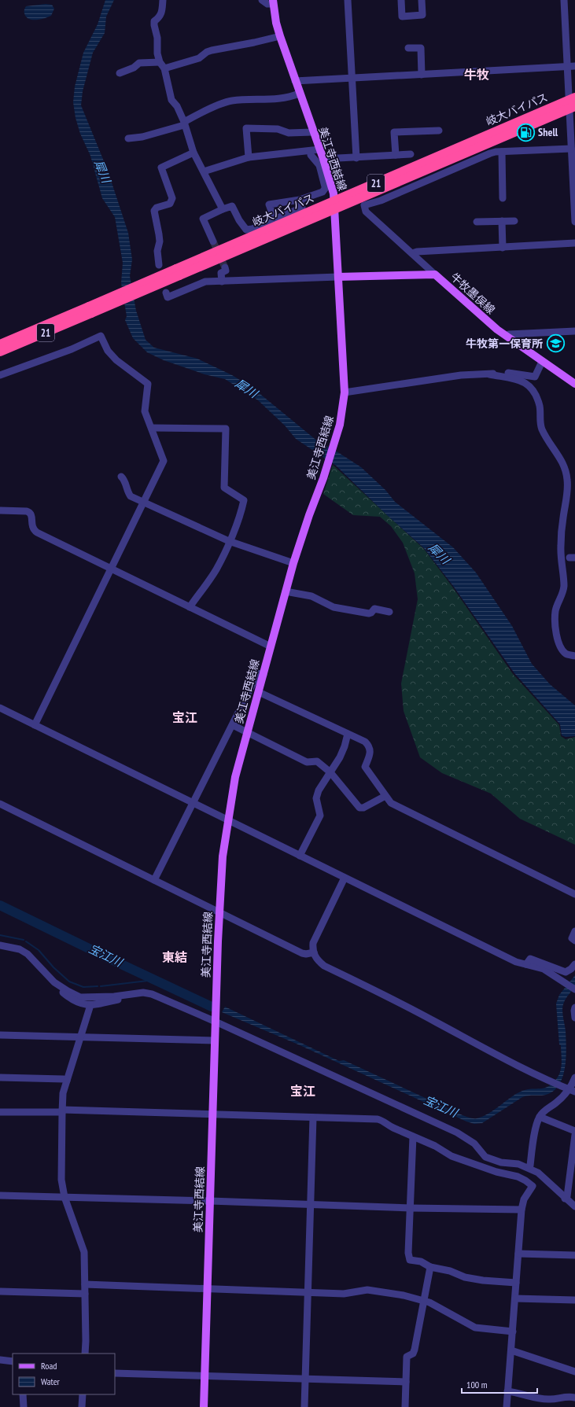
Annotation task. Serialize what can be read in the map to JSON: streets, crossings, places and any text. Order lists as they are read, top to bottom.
{
  "streets": {
    "highway": ["岐大バイパス", "21"],
    "main road": ["美江寺西結線", "牛牧墨俣線"]
  },
  "crossings": [
    ["岐大バイパス", "美江寺西結線"],
    ["美江寺西結線", "牛牧墨俣線"]
  ],
  "districts": [
    "牛牧",
    "宝江",
    "東結",
    "宝江"
  ],
  "water": ["犀川", "宝江川"],
  "places": {
    "fuel station": ["Shell"],
    "school or university": ["牛牧第一保育所"]
  },
  "legend": ["Road", "Water"],
  "scale_bar": "100 m"
}
